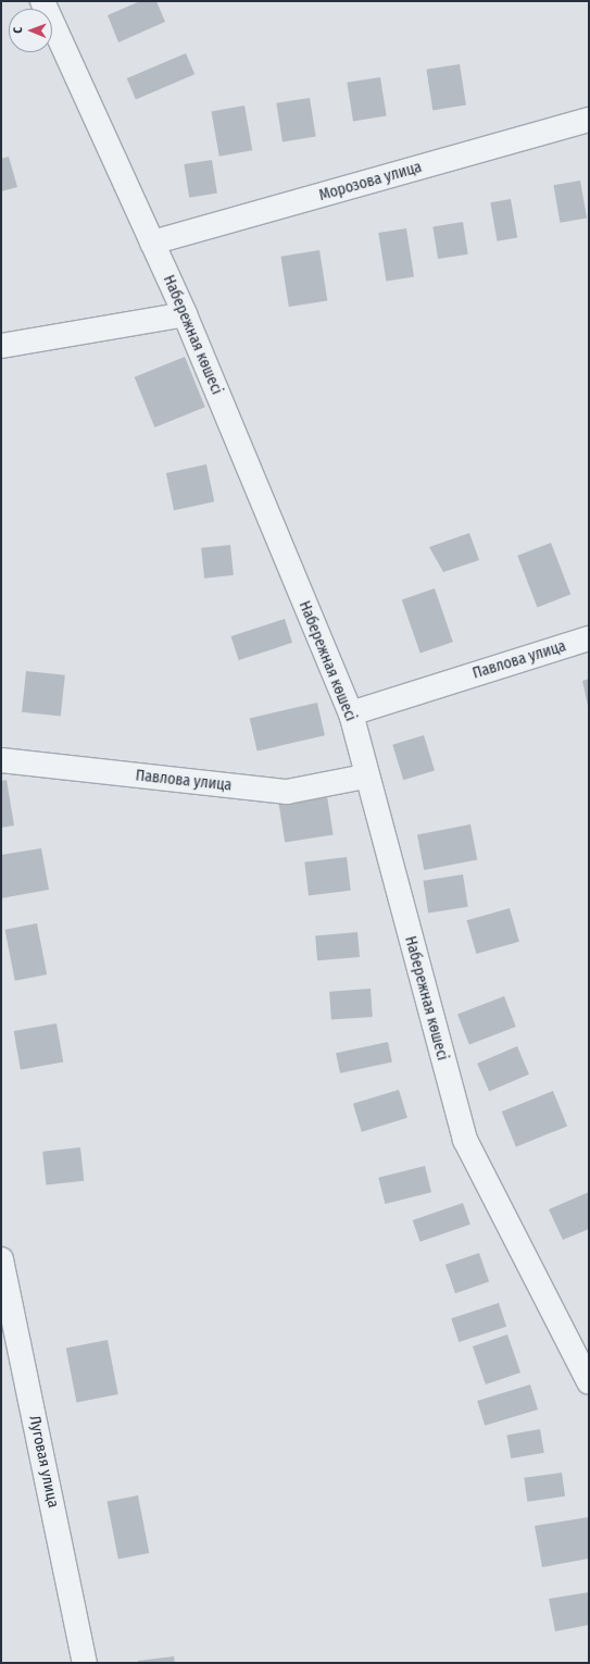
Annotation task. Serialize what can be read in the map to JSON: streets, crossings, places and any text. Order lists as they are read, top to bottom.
{
  "streets": {
    "street": [
      "Морозова улица",
      "Набережная көшесі",
      "Павлова улица",
      "Луговая улица"
    ]
  },
  "crossings": [
    ["Морозова улица", "Набережная көшесі"],
    ["Набережная көшесі", "Павлова улица"]
  ],
  "north": "left"
}
